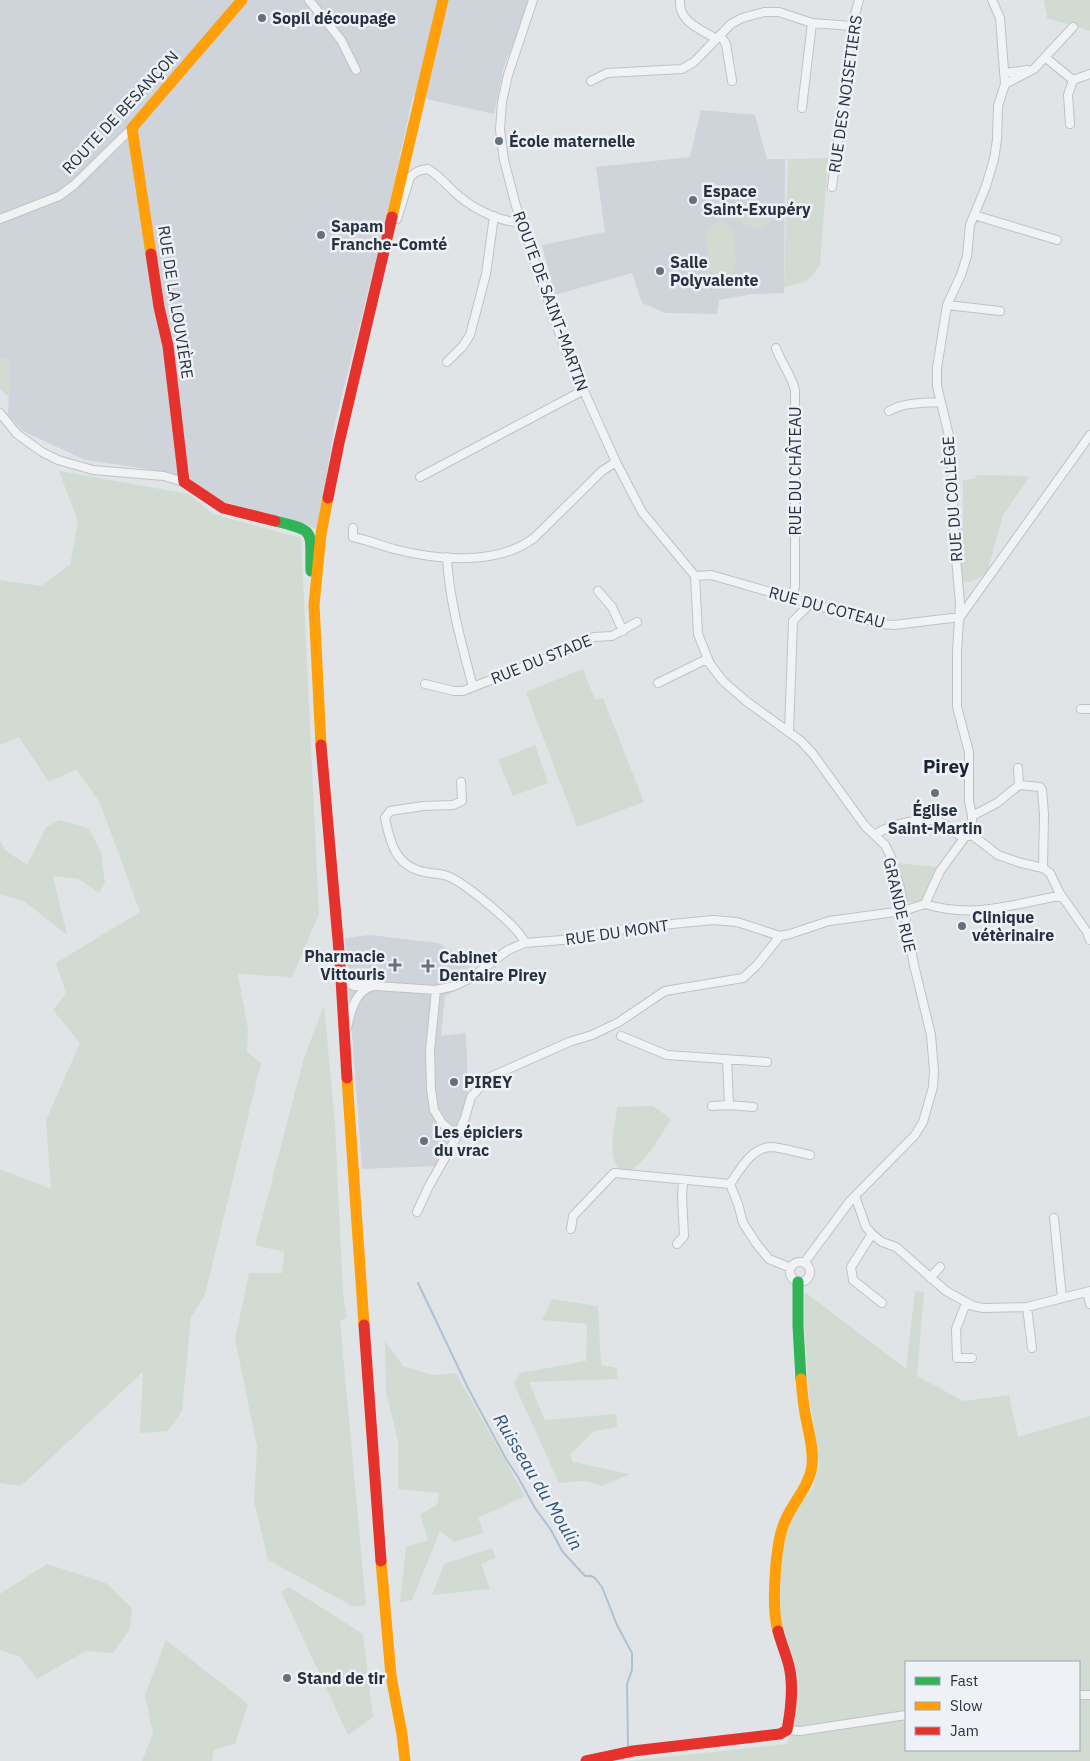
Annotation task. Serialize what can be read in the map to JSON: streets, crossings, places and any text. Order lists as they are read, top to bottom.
{
  "streets": {
    "main road": ["ROUTE DE BESANÇON", "RUE DE LA LOUVIÈRE"],
    "street": [
      "RUE DES NOISETIERS",
      "ROUTE DE SAINT-MARTIN",
      "RUE DU CHÂTEAU",
      "RUE DU COLLÈGE",
      "RUE DU COTEAU",
      "RUE DU STADE",
      "GRANDE RUE",
      "RUE DU MONT"
    ]
  },
  "crossings": [
    ["ROUTE DE BESANÇON", "RUE DE LA LOUVIÈRE"],
    ["ROUTE DE SAINT-MARTIN", "RUE DU COTEAU"],
    ["ROUTE DE SAINT-MARTIN", "GRANDE RUE"],
    ["RUE DU CHÂTEAU", "RUE DU COTEAU"],
    ["RUE DU COLLÈGE", "RUE DU COTEAU"],
    ["RUE DU COTEAU", "GRANDE RUE"]
  ],
  "districts": ["Pirey"],
  "water": ["Ruisseau du Moulin"],
  "places": {
    "other": [
      "Sopil découpage",
      "École maternelle",
      "Espace Saint-Exupéry",
      "Sapam Franche-Comté",
      "Salle Polyvalente",
      "Église Saint-Martin",
      "Clinique vétèrinaire",
      "PIREY",
      "Les épiciers du vrac",
      "Stand de tir"
    ],
    "health": ["Pharmacie Vittouris", "Cabinet Dentaire Pirey"]
  },
  "legend": ["Fast", "Slow", "Jam"]
}
